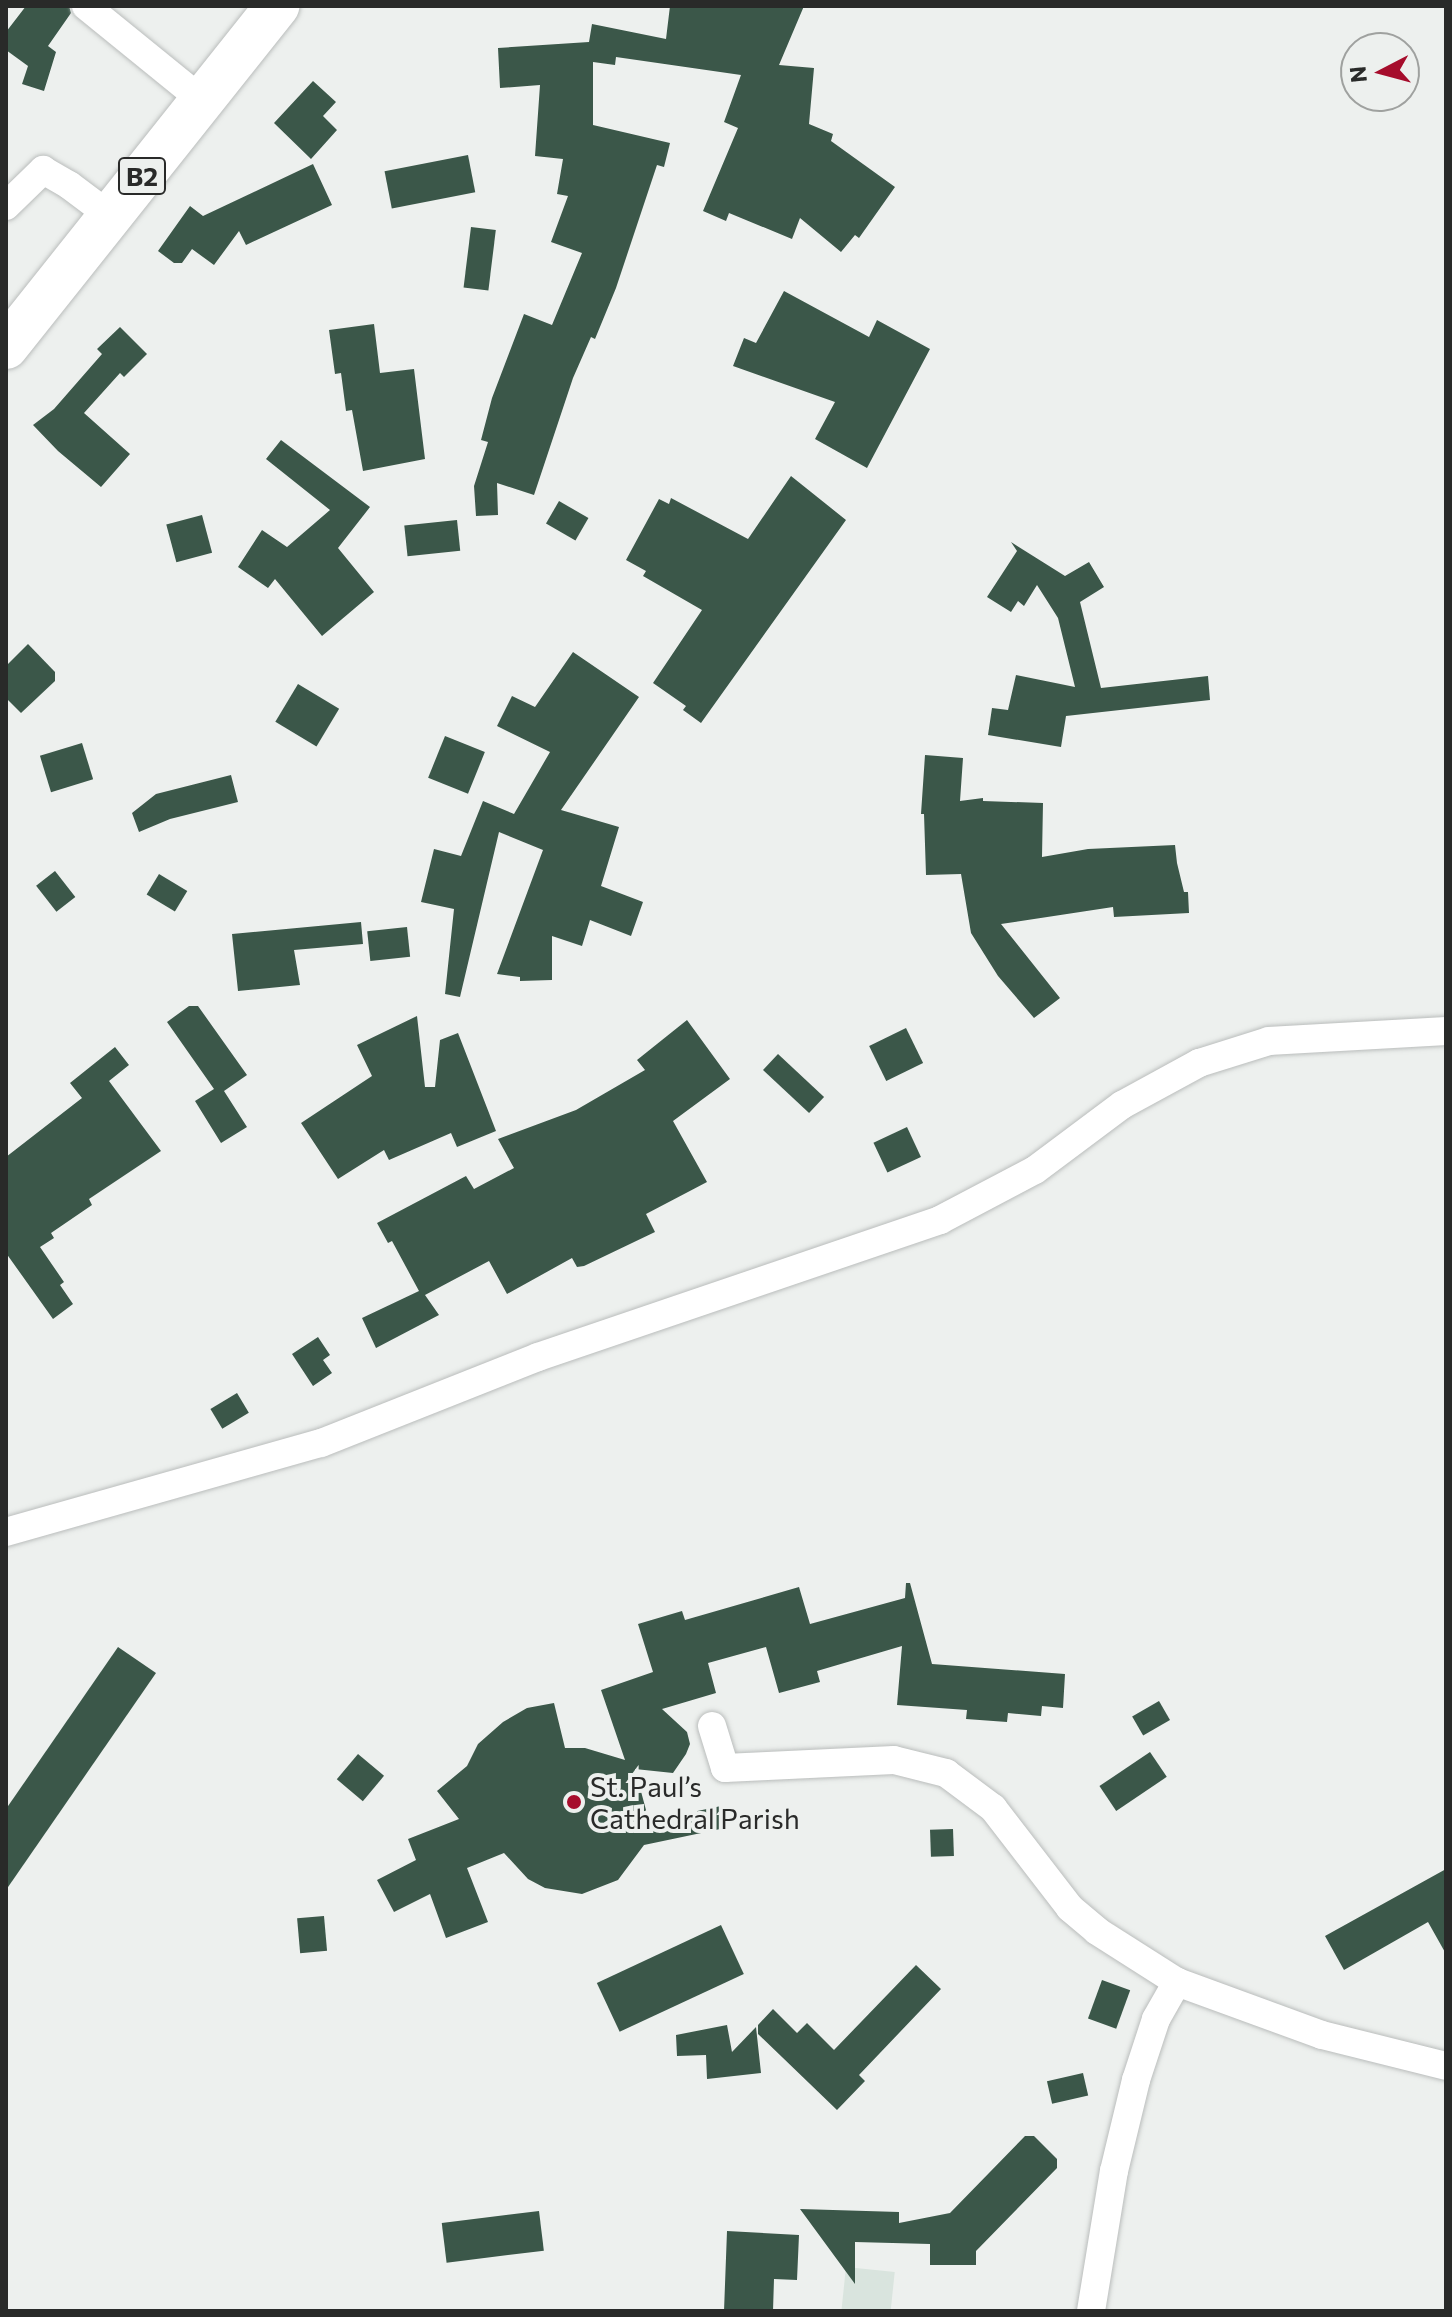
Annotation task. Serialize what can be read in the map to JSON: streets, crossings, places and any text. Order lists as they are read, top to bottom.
{
  "streets": {
    "highway": ["B2"]
  },
  "places": ["St. Paul’s Cathedral Parish"],
  "north": "left"
}
